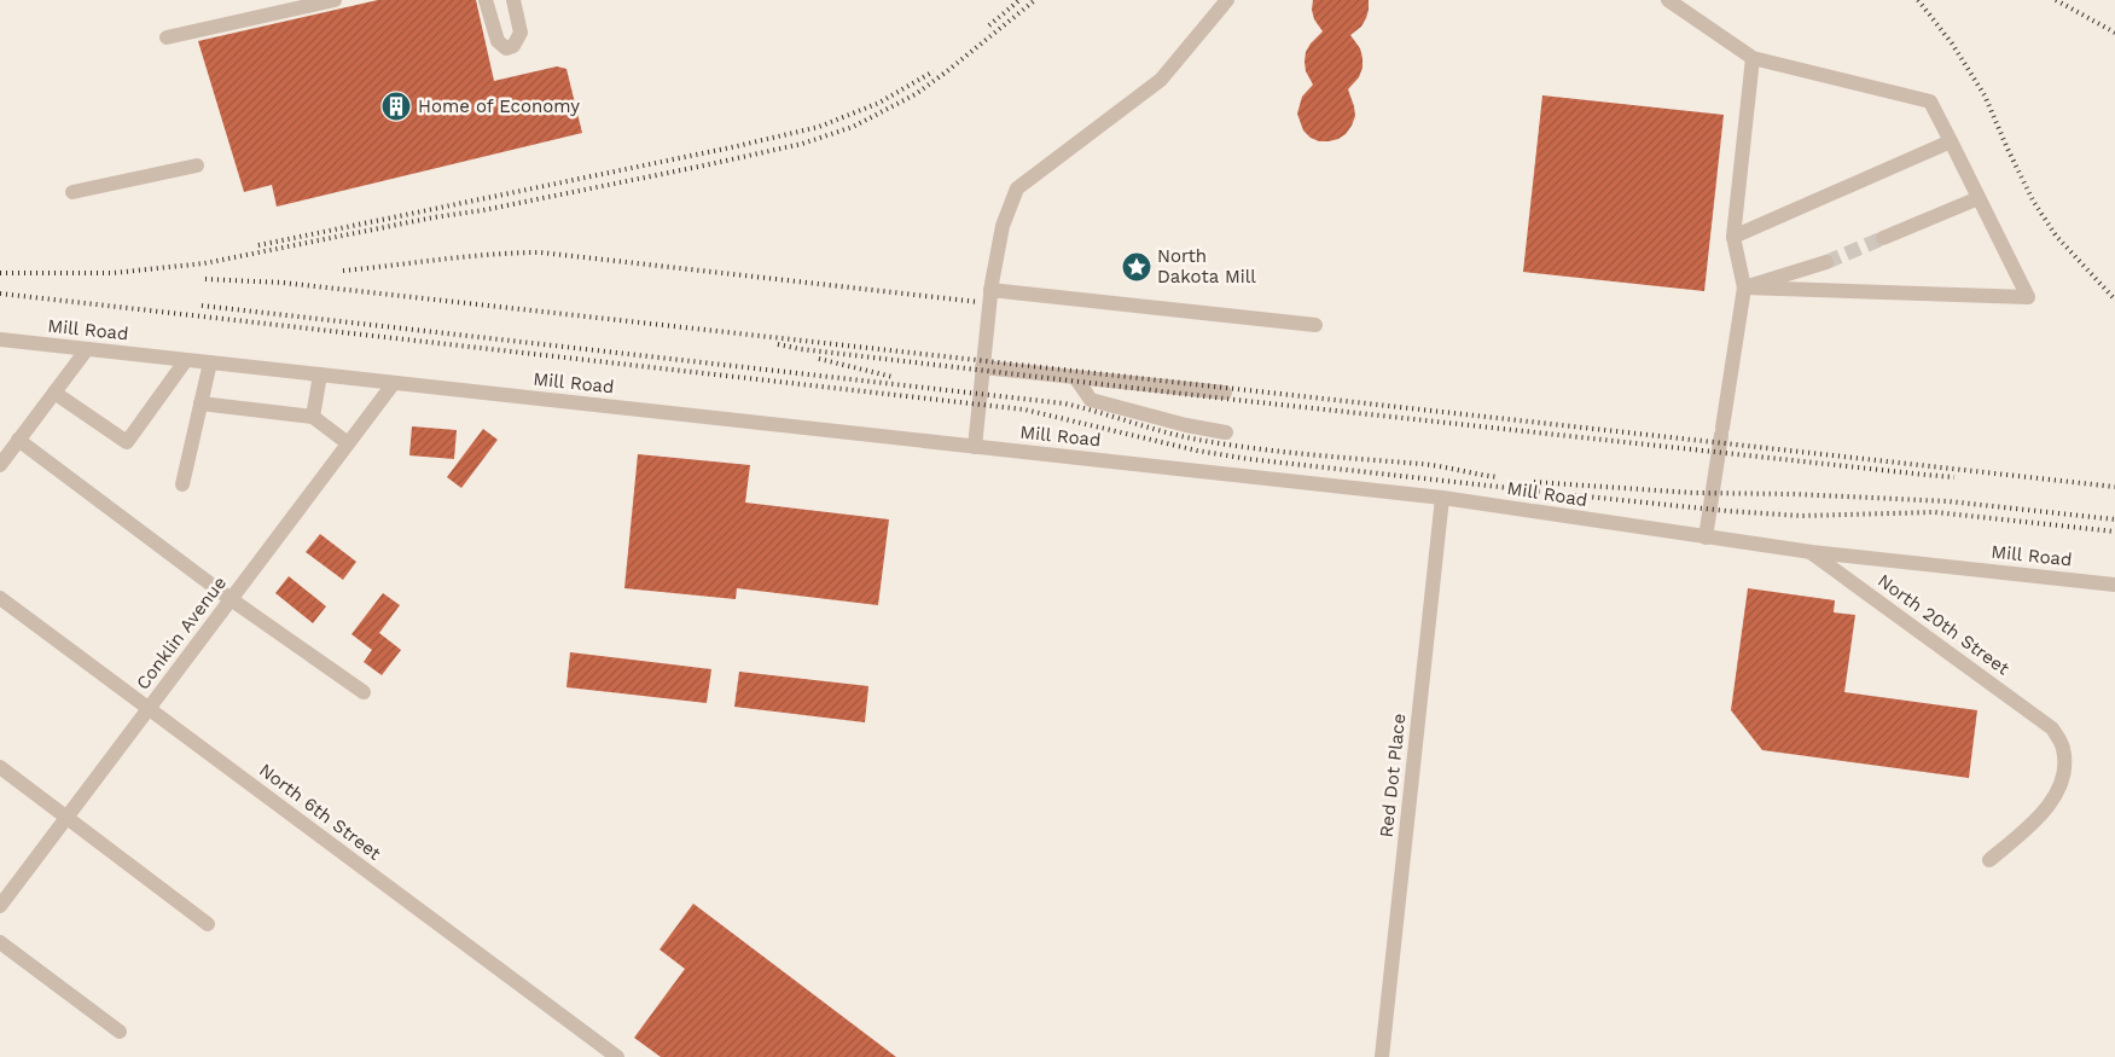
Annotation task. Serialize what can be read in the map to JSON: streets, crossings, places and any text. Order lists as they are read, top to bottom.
{
  "streets": {
    "street": [
      "Mill Road",
      "North 20th Street",
      "Conklin Avenue",
      "Red Dot Place",
      "North 6th Street"
    ]
  },
  "crossings": [
    ["Mill Road", "North 20th Street"],
    ["Mill Road", "Conklin Avenue"],
    ["Mill Road", "Red Dot Place"],
    ["Conklin Avenue", "North 6th Street"]
  ],
  "places": {
    "building": ["Home of Economy"],
    "place": ["North Dakota Mill"]
  }
}
